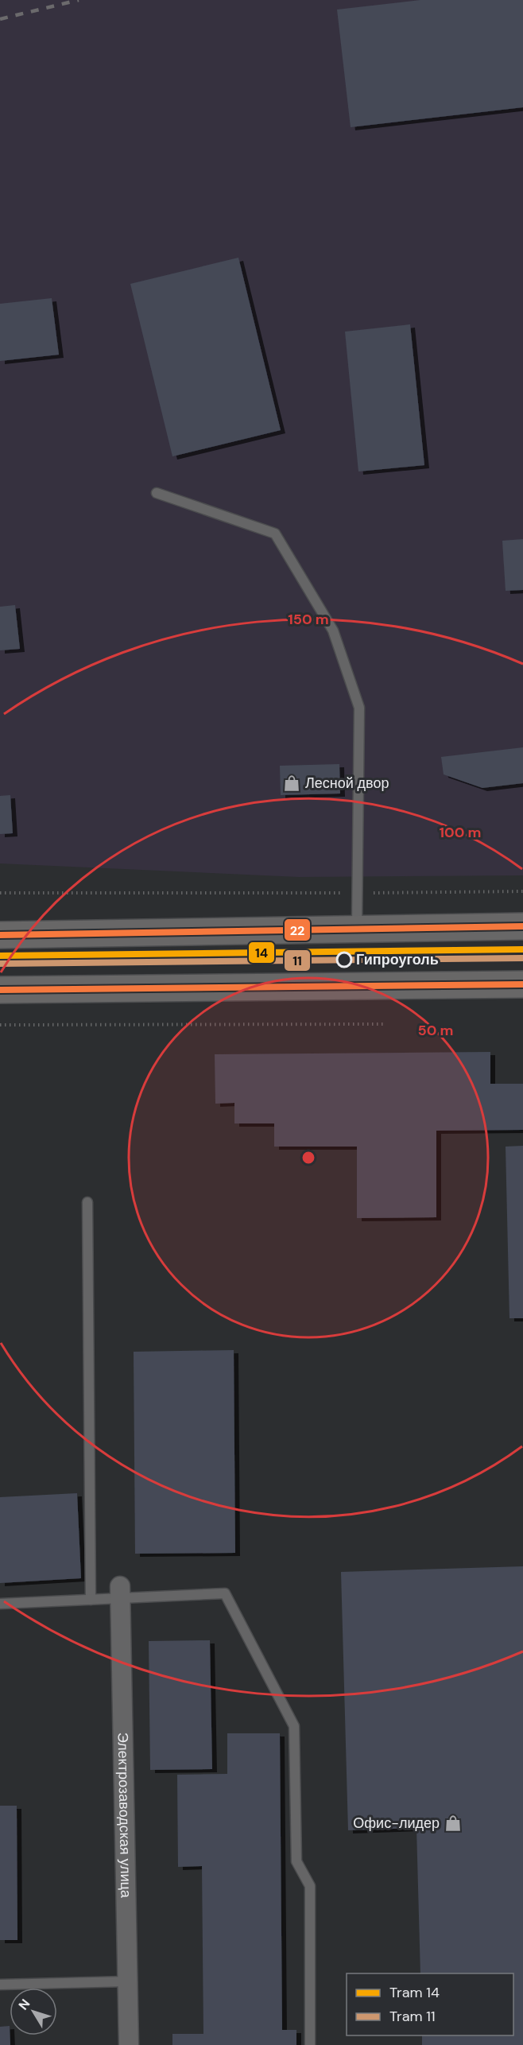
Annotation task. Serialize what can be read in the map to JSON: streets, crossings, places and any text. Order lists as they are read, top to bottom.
{
  "streets": {
    "street": ["Электрозаводская улица"]
  },
  "places": {
    "shop": ["Лесной двор", "Офис-лидер"],
    "other": ["Гипроуголь"]
  },
  "lines": ["transit line 22", "tram line 14", "tram line 11"],
  "legend": ["Tram 14", "Tram 11"],
  "north": "top left",
  "rings": ["150 m", "100 m", "50 m"]
}
